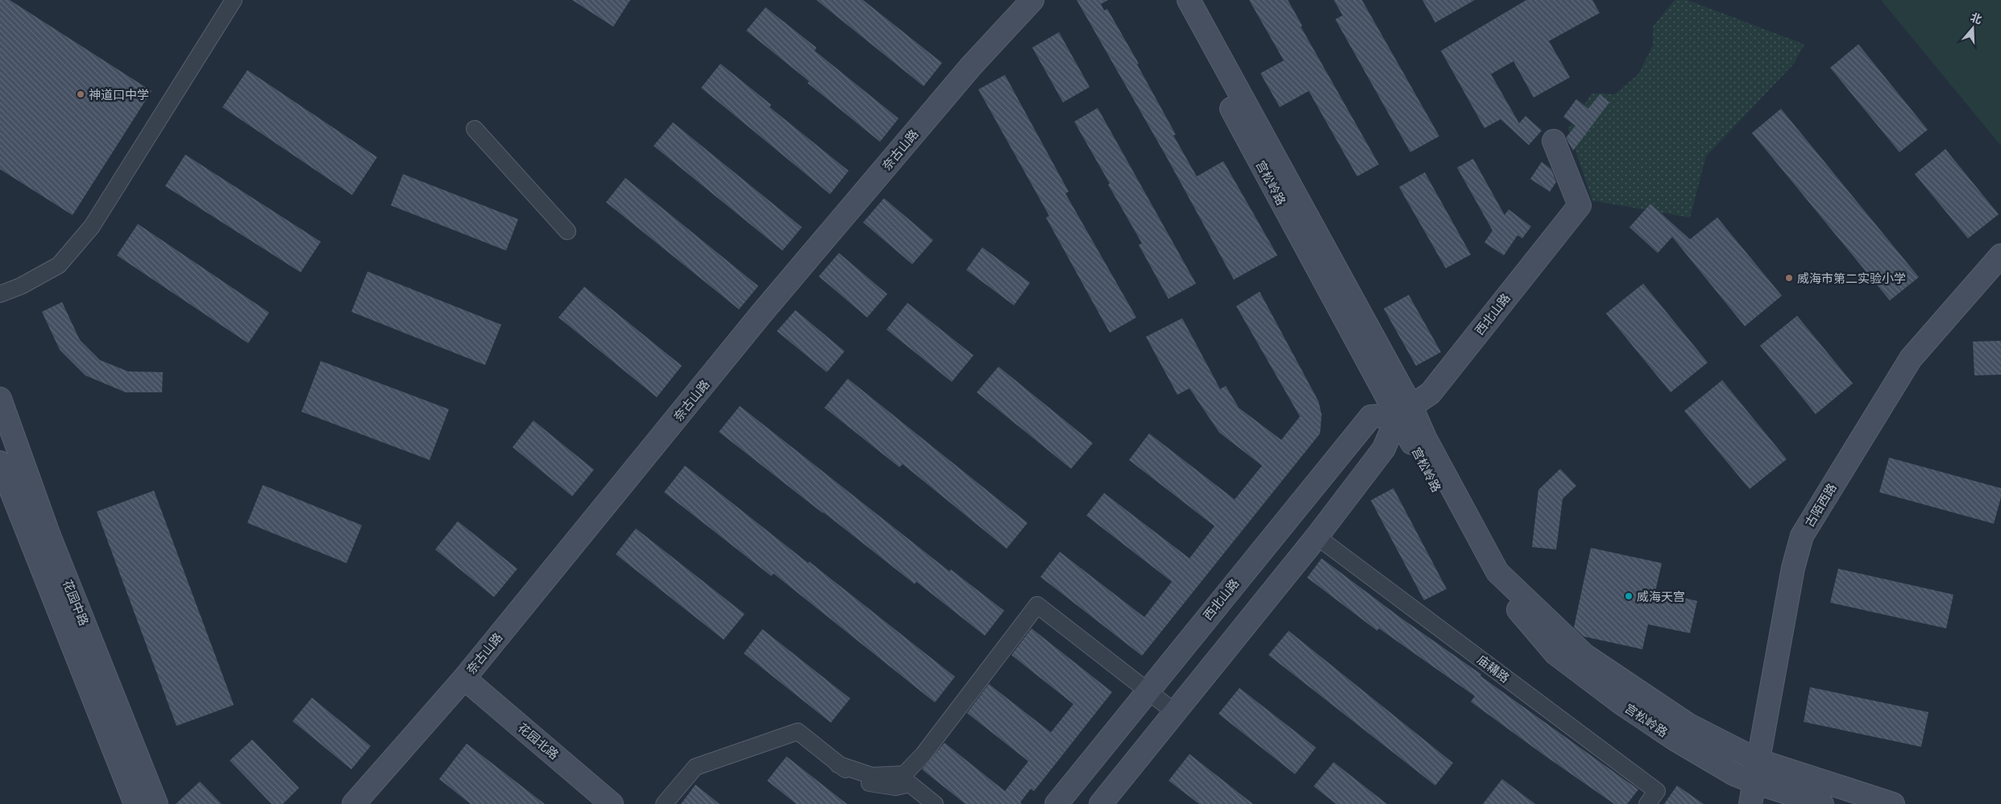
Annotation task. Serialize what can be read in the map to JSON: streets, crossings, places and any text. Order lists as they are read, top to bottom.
{
  "streets": {
    "main road": [
      "奈古山路",
      "宫松岭路",
      "西北山路",
      "古陌西路",
      "花园中路",
      "花园北路"
    ],
    "street": ["庙耩路"]
  },
  "crossings": [
    ["奈古山路", "花园北路"],
    ["宫松岭路", "西北山路"],
    ["宫松岭路", "古陌西路"]
  ],
  "places": ["神道口中学", "威海市第二实验小学", "威海天宫"],
  "north": "top"
}
